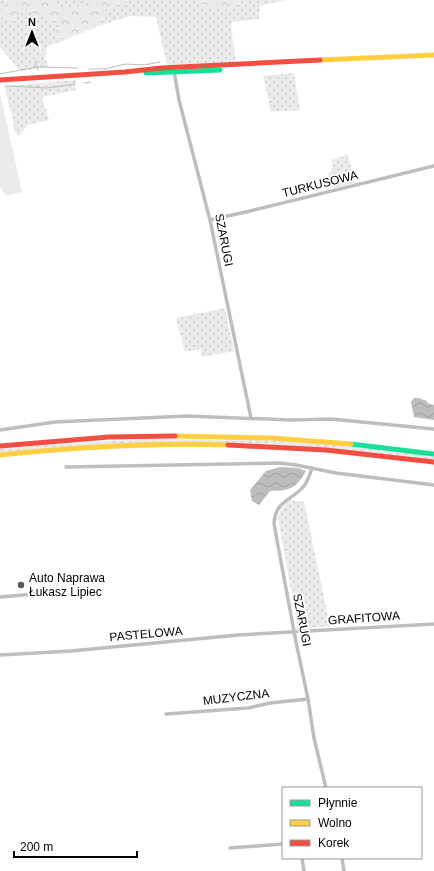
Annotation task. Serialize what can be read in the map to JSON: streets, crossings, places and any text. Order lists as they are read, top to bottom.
{
  "streets": {
    "street": [
      "TURKUSOWA",
      "SZARUGI",
      "GRAFITOWA",
      "PASTELOWA",
      "MUZYCZNA"
    ]
  },
  "crossings": [
    ["TURKUSOWA", "SZARUGI"],
    ["SZARUGI", "GRAFITOWA"],
    ["SZARUGI", "PASTELOWA"],
    ["SZARUGI", "MUZYCZNA"],
    ["GRAFITOWA", "PASTELOWA"]
  ],
  "places": ["Auto Naprawa Łukasz Lipiec"],
  "legend": ["Płynnie", "Wolno", "Korek"],
  "scale_bar": "200 m",
  "north": "top"
}
